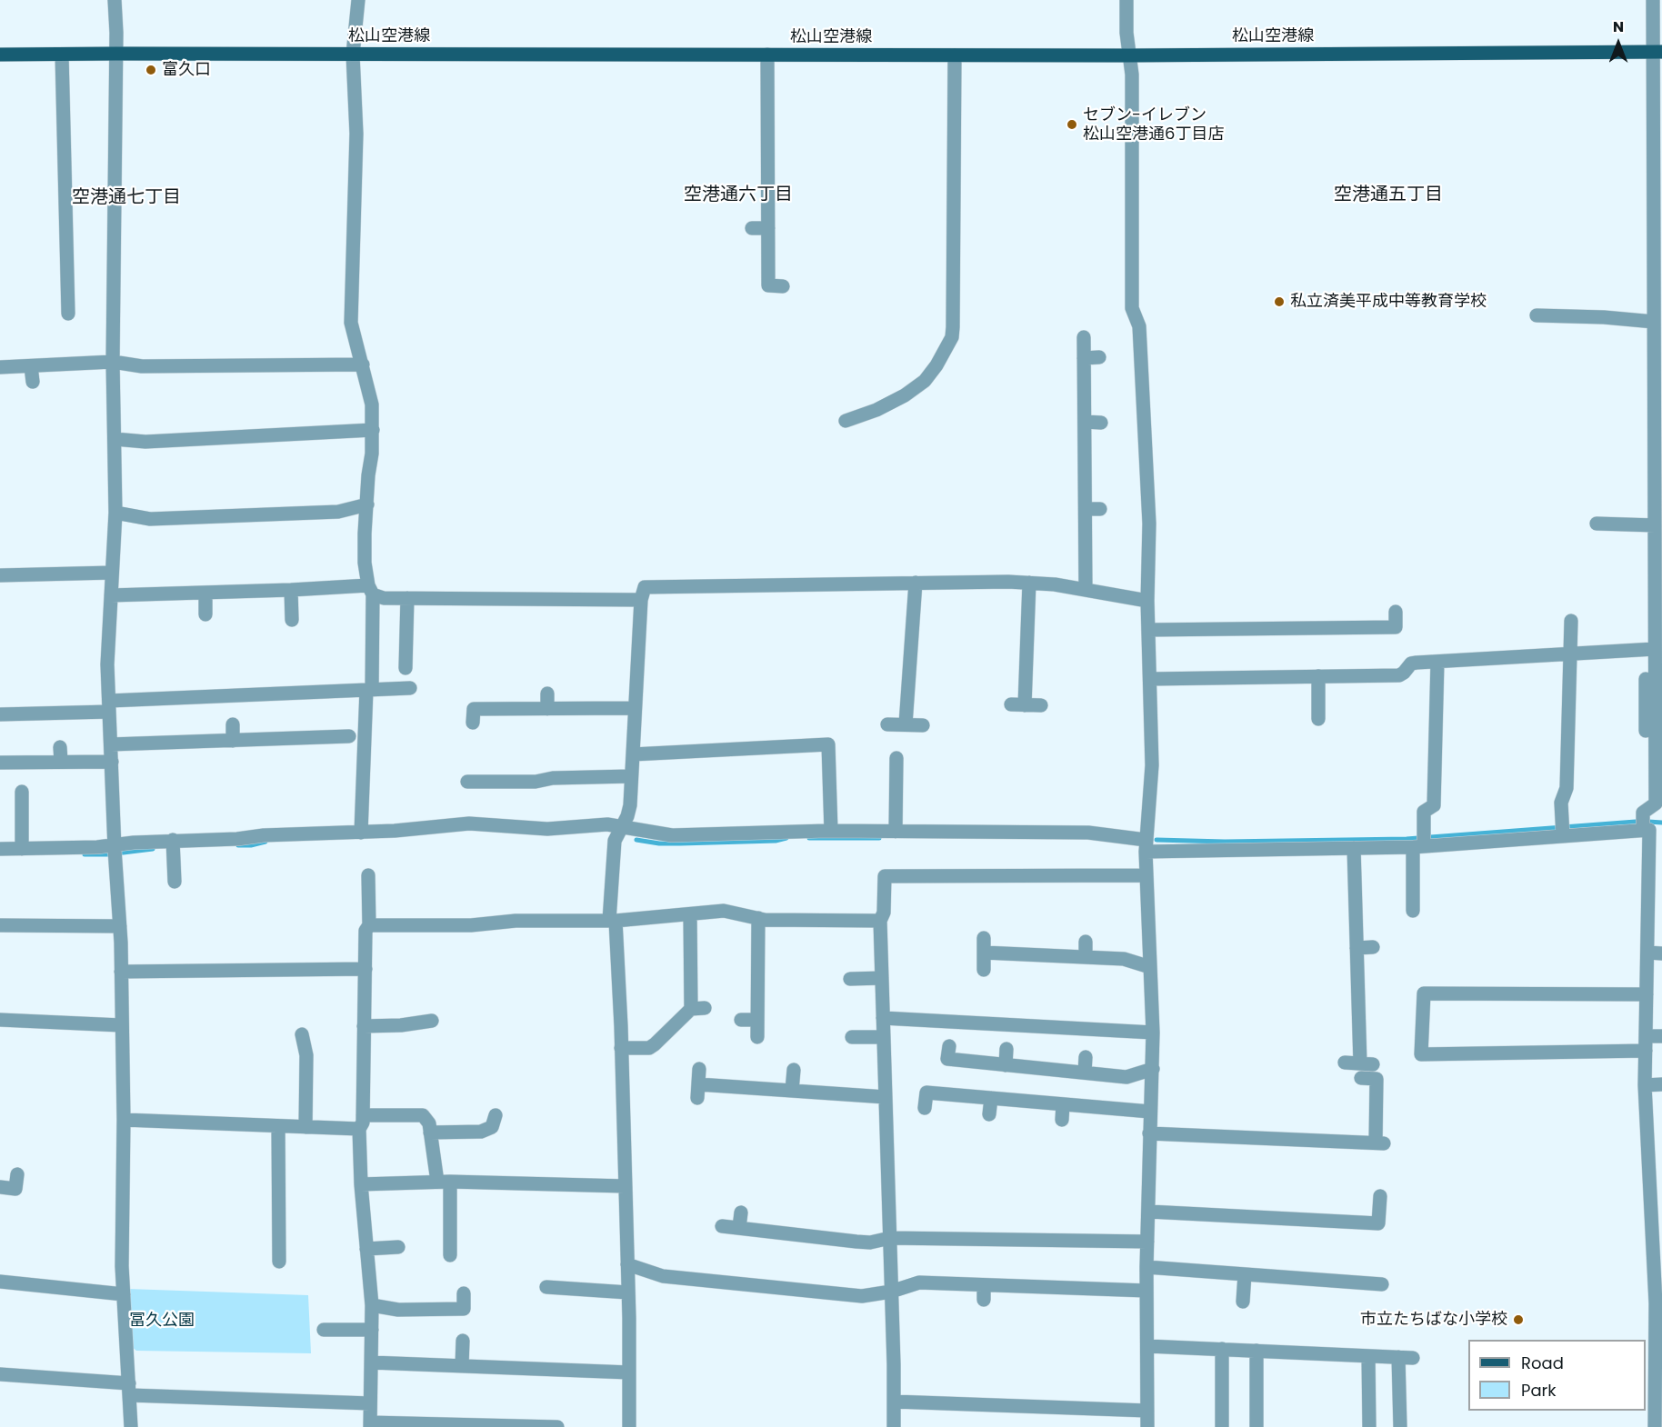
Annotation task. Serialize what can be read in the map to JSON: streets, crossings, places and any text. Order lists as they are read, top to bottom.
{
  "streets": {
    "main road": ["松山空港線"]
  },
  "districts": ["空港通六丁目", "空港通五丁目", "空港通七丁目"],
  "parks": ["冨久公園"],
  "places": [
    "富久口",
    "セブン-イレブン 松山空港通6丁目店",
    "私立済美平成中等教育学校",
    "市立たちばな小学校"
  ],
  "legend": ["Road", "Park"],
  "north": "top"
}
